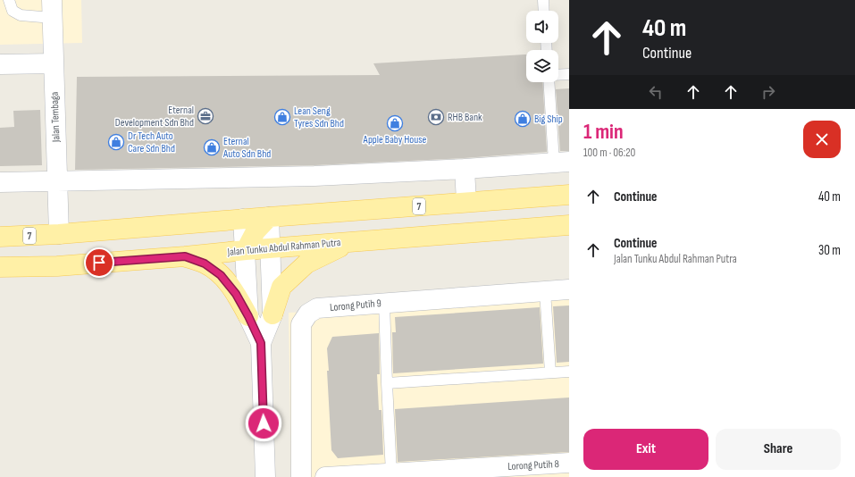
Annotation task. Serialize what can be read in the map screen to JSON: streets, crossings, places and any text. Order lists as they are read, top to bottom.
{
  "streets": {
    "main road": ["7", "Jalan Tunku Abdul Rahman Putra"],
    "street": ["Jalan Tembaga", "Lorong Putih 9", "Lorong Putih 8"]
  },
  "crossings": [
    ["Jalan Tembaga", "7"]
  ],
  "places": {
    "office": ["Eternal Development Sdn Bhd"],
    "shop": [
      "Lean Seng Tyres Sdn Bhd",
      "Big Ship",
      "Apple Baby House",
      "Dr Tech Auto Care Sdn Bhd",
      "Eternal Auto Sdn Bhd"
    ],
    "bank": ["RHB Bank"]
  },
  "page": {
    "turn": ["40 m", "Continue"],
    "heading": ["1 min", "100 m · 06:20"],
    "list": [
      {
        "name": "Continue",
        "value": "40 m"
      },
      {
        "name": "Continue",
        "note": "Jalan Tunku Abdul Rahman Putra",
        "value": "30 m"
      }
    ],
    "buttons": ["Exit", "Share"]
  }
}
